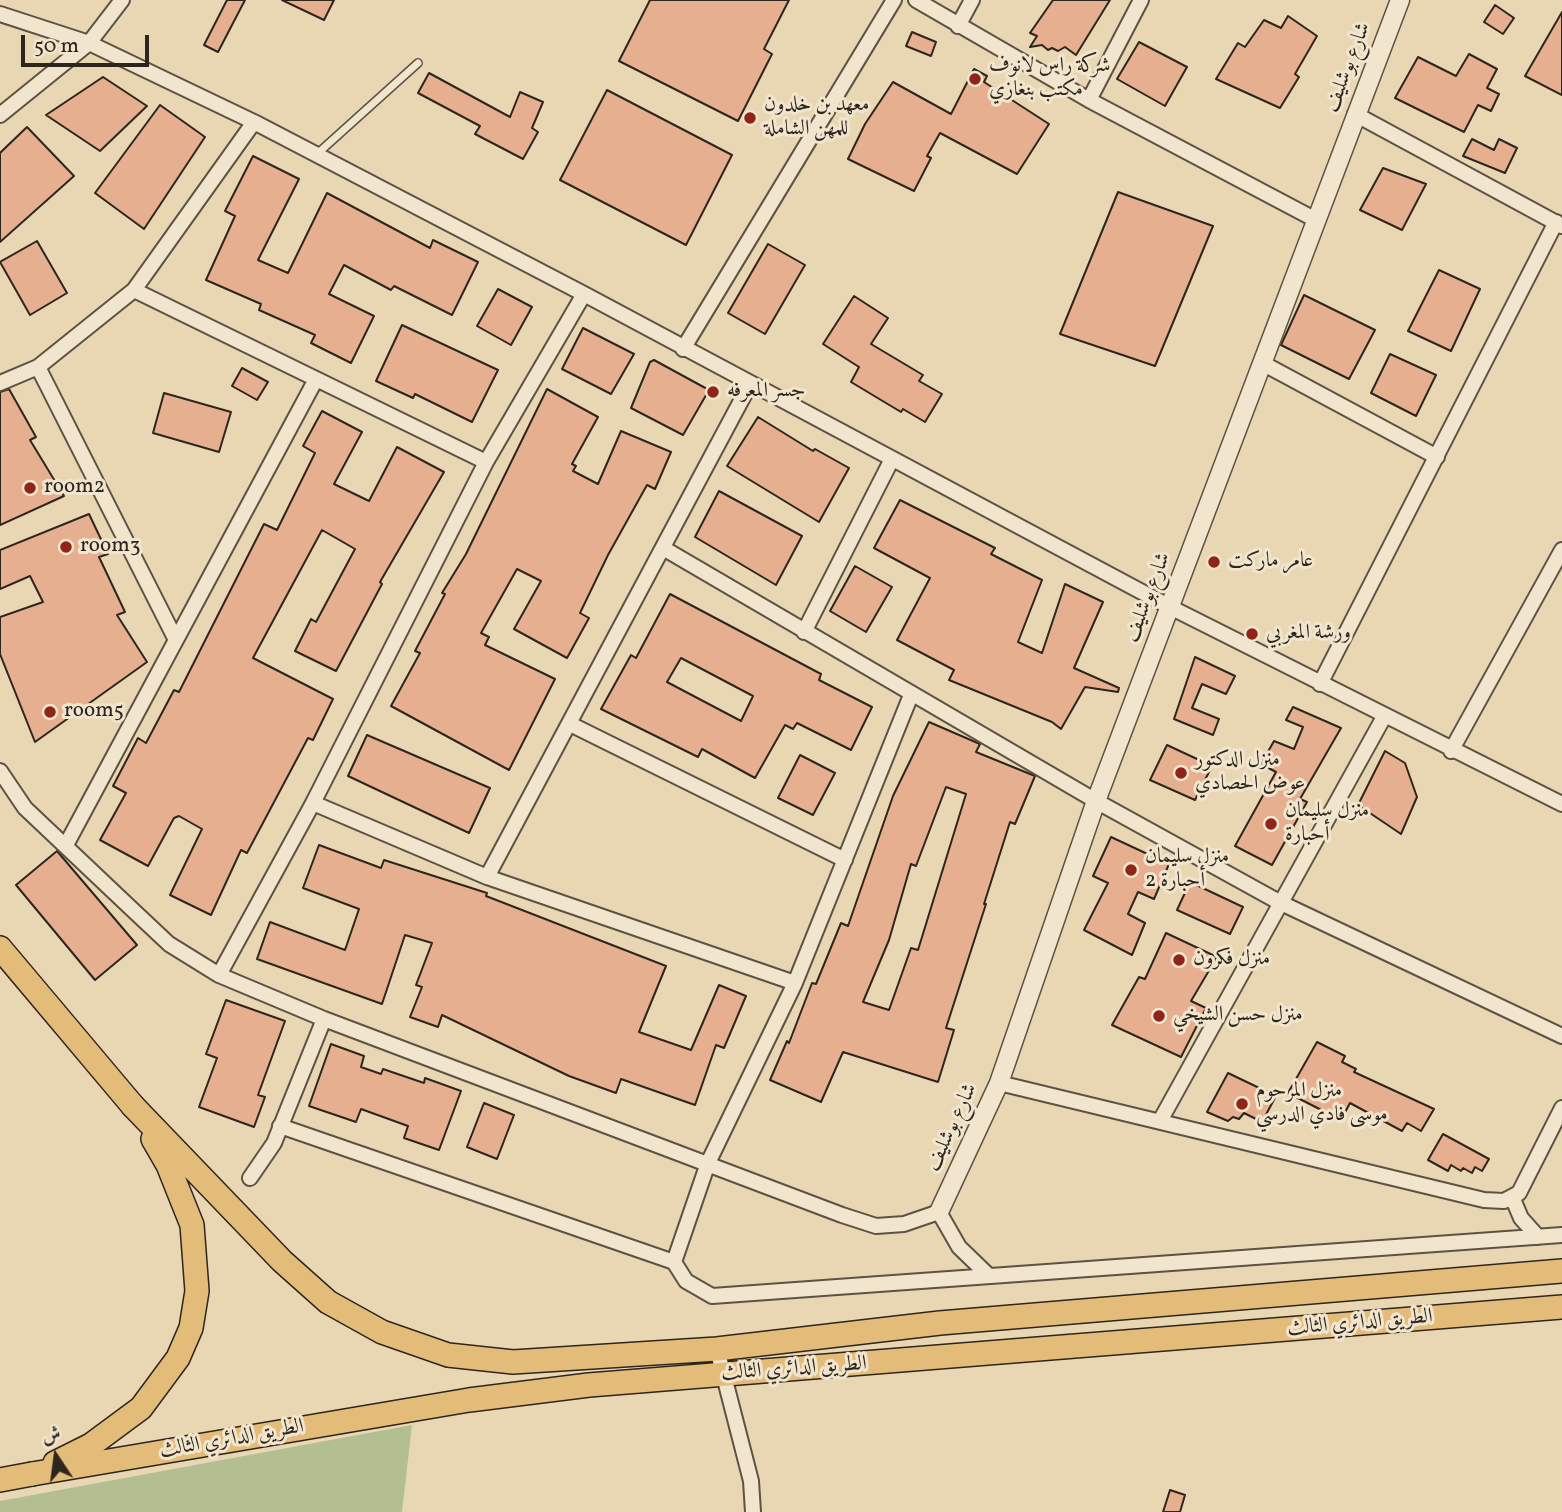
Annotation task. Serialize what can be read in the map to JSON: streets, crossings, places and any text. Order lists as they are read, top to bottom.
{
  "streets": {
    "main road": ["الطريق الدائري الثالث"],
    "street": ["شارع بوشليف"]
  },
  "places": [
    "شركة راس لانوف مكتب بنغازي",
    "معهد بن خلدون للمهن الشاملة",
    "جسر المعرفه",
    "room2",
    "room3",
    "عامر ماركت",
    "ورشة المغربي",
    "room5",
    "منزل الدكتور عوض الحصادي",
    "منزل سليمان أحبارة",
    "منزل سليمان أحبارة 2",
    "منزل فكرون",
    "منزل حسن الشيخي",
    "منزل المرحوم موسى فادي الدرسي"
  ],
  "scale_bar": "50 m",
  "north": "top"
}
